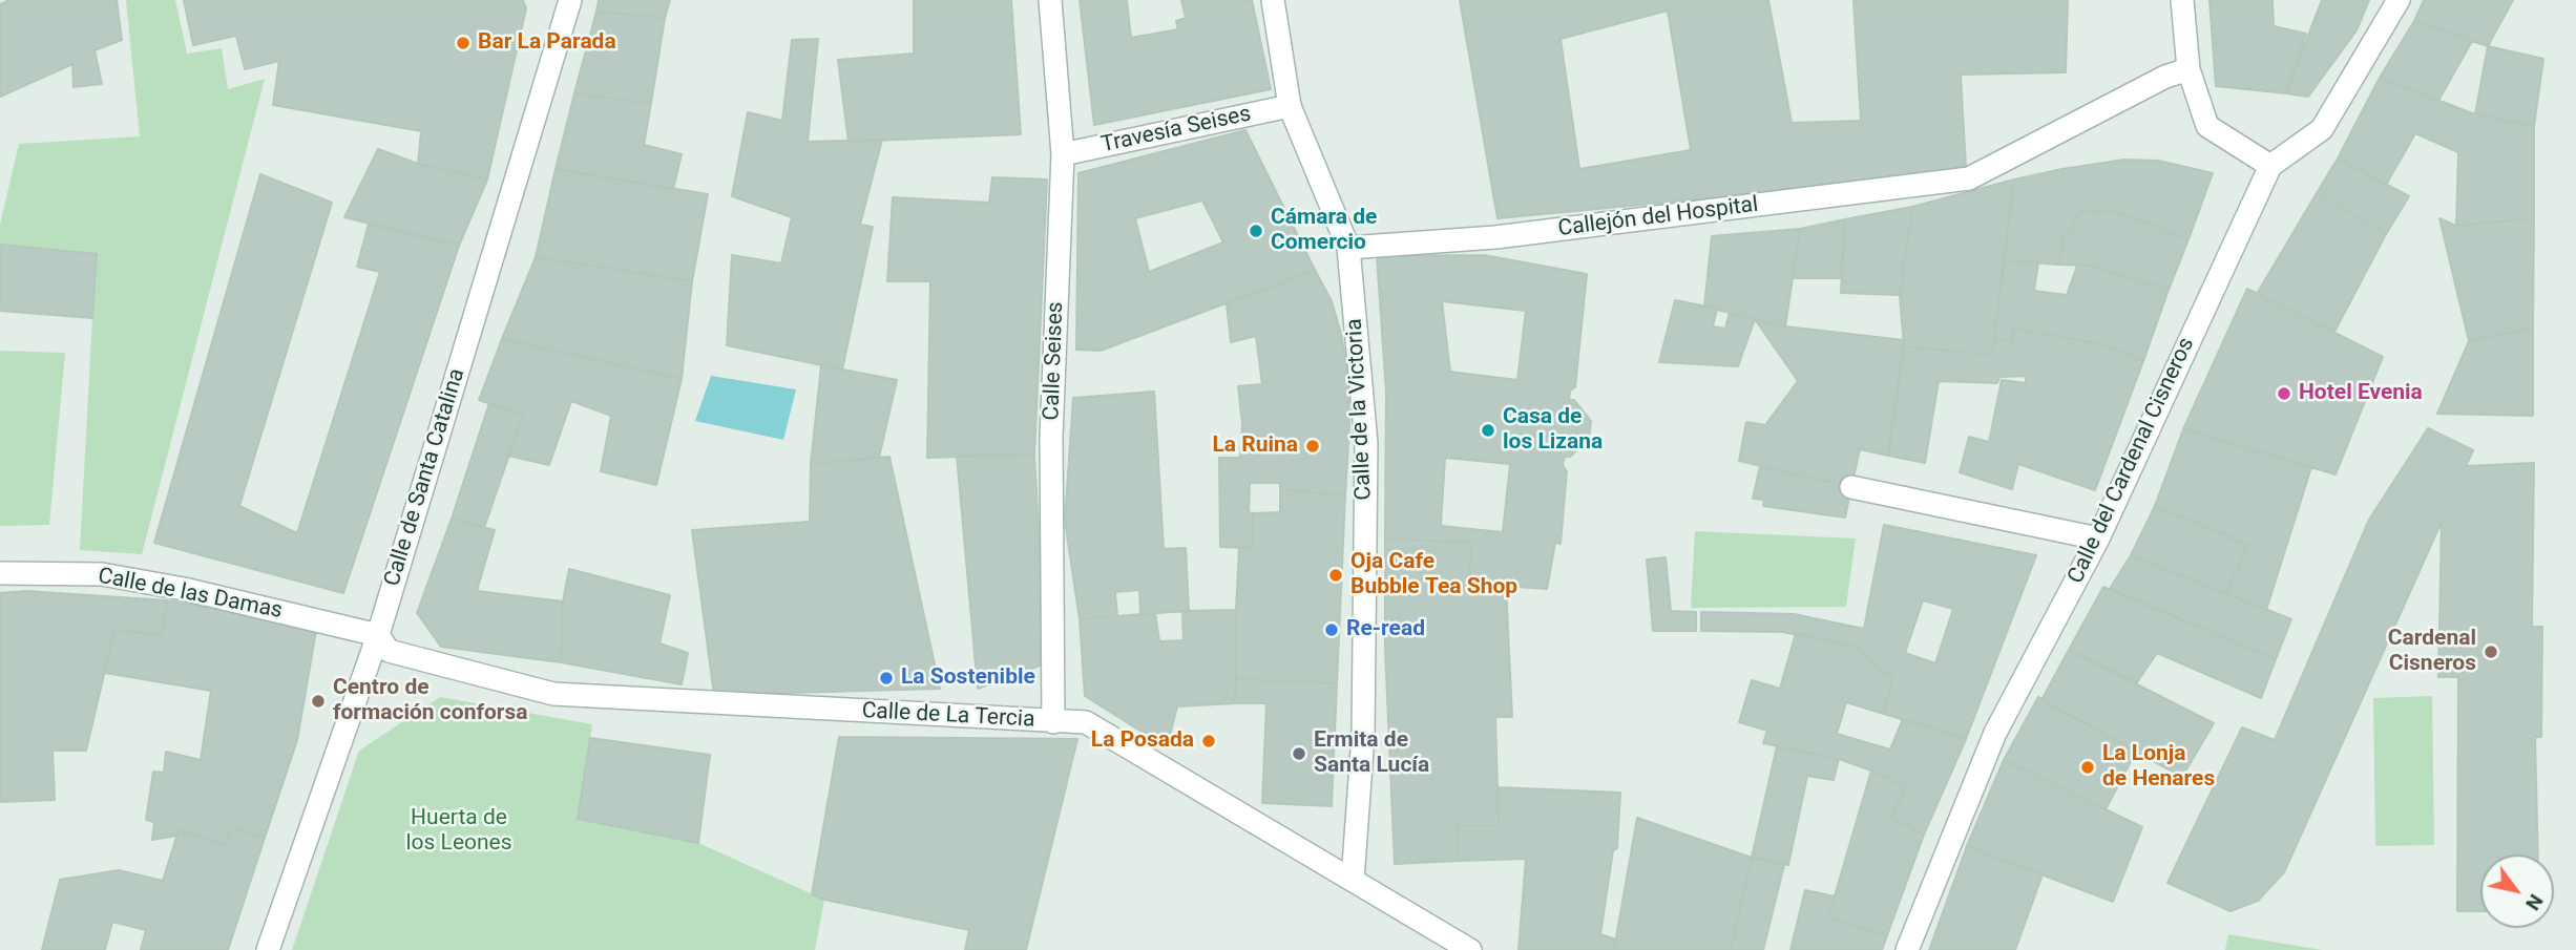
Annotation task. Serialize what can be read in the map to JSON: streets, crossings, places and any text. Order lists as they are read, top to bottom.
{
  "streets": {
    "street": [
      "Travesía Seises",
      "Callejón del Hospital",
      "Calle Seises",
      "Calle de la Victoria",
      "Calle del Cardenal Cisneros",
      "Calle de Santa Catalina",
      "Calle de las Damas",
      "Calle de La Tercia"
    ]
  },
  "crossings": [
    ["Travesía Seises", "Calle Seises"],
    ["Travesía Seises", "Calle de la Victoria"],
    ["Callejón del Hospital", "Calle de la Victoria"],
    ["Calle Seises", "Calle de La Tercia"],
    ["Calle de la Victoria", "Calle de La Tercia"],
    ["Calle de Santa Catalina", "Calle de las Damas"],
    ["Calle de Santa Catalina", "Calle de La Tercia"],
    ["Calle de las Damas", "Calle de La Tercia"]
  ],
  "parks": ["Huerta de los Leones"],
  "places": [
    "Bar La Parada",
    "Cámara de Comercio",
    "Hotel Evenia",
    "Casa de los Lizana",
    "La Ruina",
    "Oja Cafe Bubble Tea Shop",
    "Re-read",
    "Cardenal Cisneros",
    "La Sostenible",
    "Centro de formación conforsa",
    "La Posada",
    "Ermita de Santa Lucía",
    "La Lonja de Henares"
  ],
  "north": "bottom right"
}
